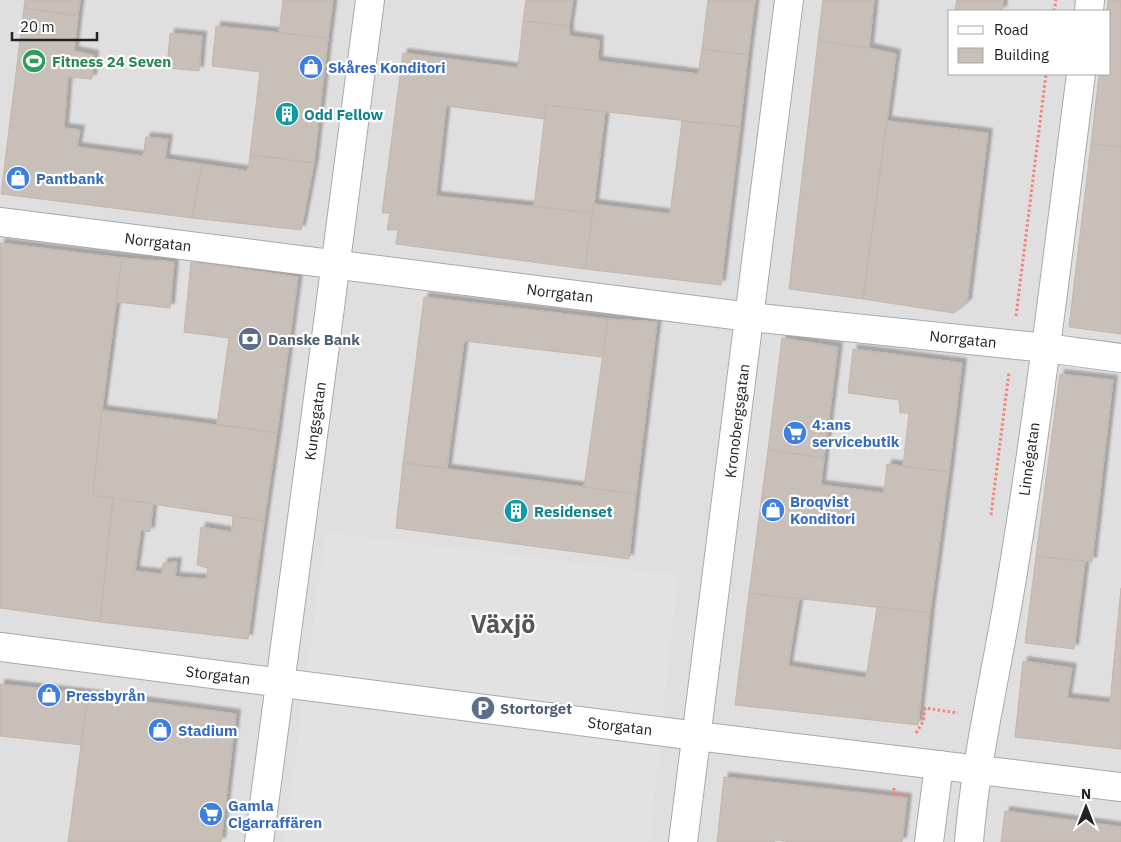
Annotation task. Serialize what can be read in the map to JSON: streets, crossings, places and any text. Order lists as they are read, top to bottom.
{
  "streets": {
    "street": [
      "Norrgatan",
      "Kungsgatan",
      "Kronobergsgatan",
      "Linnégatan",
      "Storgatan"
    ]
  },
  "crossings": [
    ["Norrgatan", "Kungsgatan"],
    ["Norrgatan", "Kronobergsgatan"],
    ["Norrgatan", "Linnégatan"],
    ["Kungsgatan", "Storgatan"],
    ["Kronobergsgatan", "Storgatan"],
    ["Linnégatan", "Storgatan"]
  ],
  "districts": ["Växjö"],
  "places": {
    "sports": ["Fitness 24 Seven"],
    "shop": [
      "Skåres Konditori",
      "Pantbank",
      "Broqvist Konditori",
      "Pressbyrån",
      "Stadium"
    ],
    "building": ["Odd Fellow", "Residenset"],
    "bank": ["Danske Bank"],
    "supermarket": ["4:ans servicebutik", "Gamla Cigarraffären"],
    "parking": ["Stortorget"]
  },
  "legend": ["Road", "Building"],
  "scale_bar": "20 m",
  "north": "top"
}
